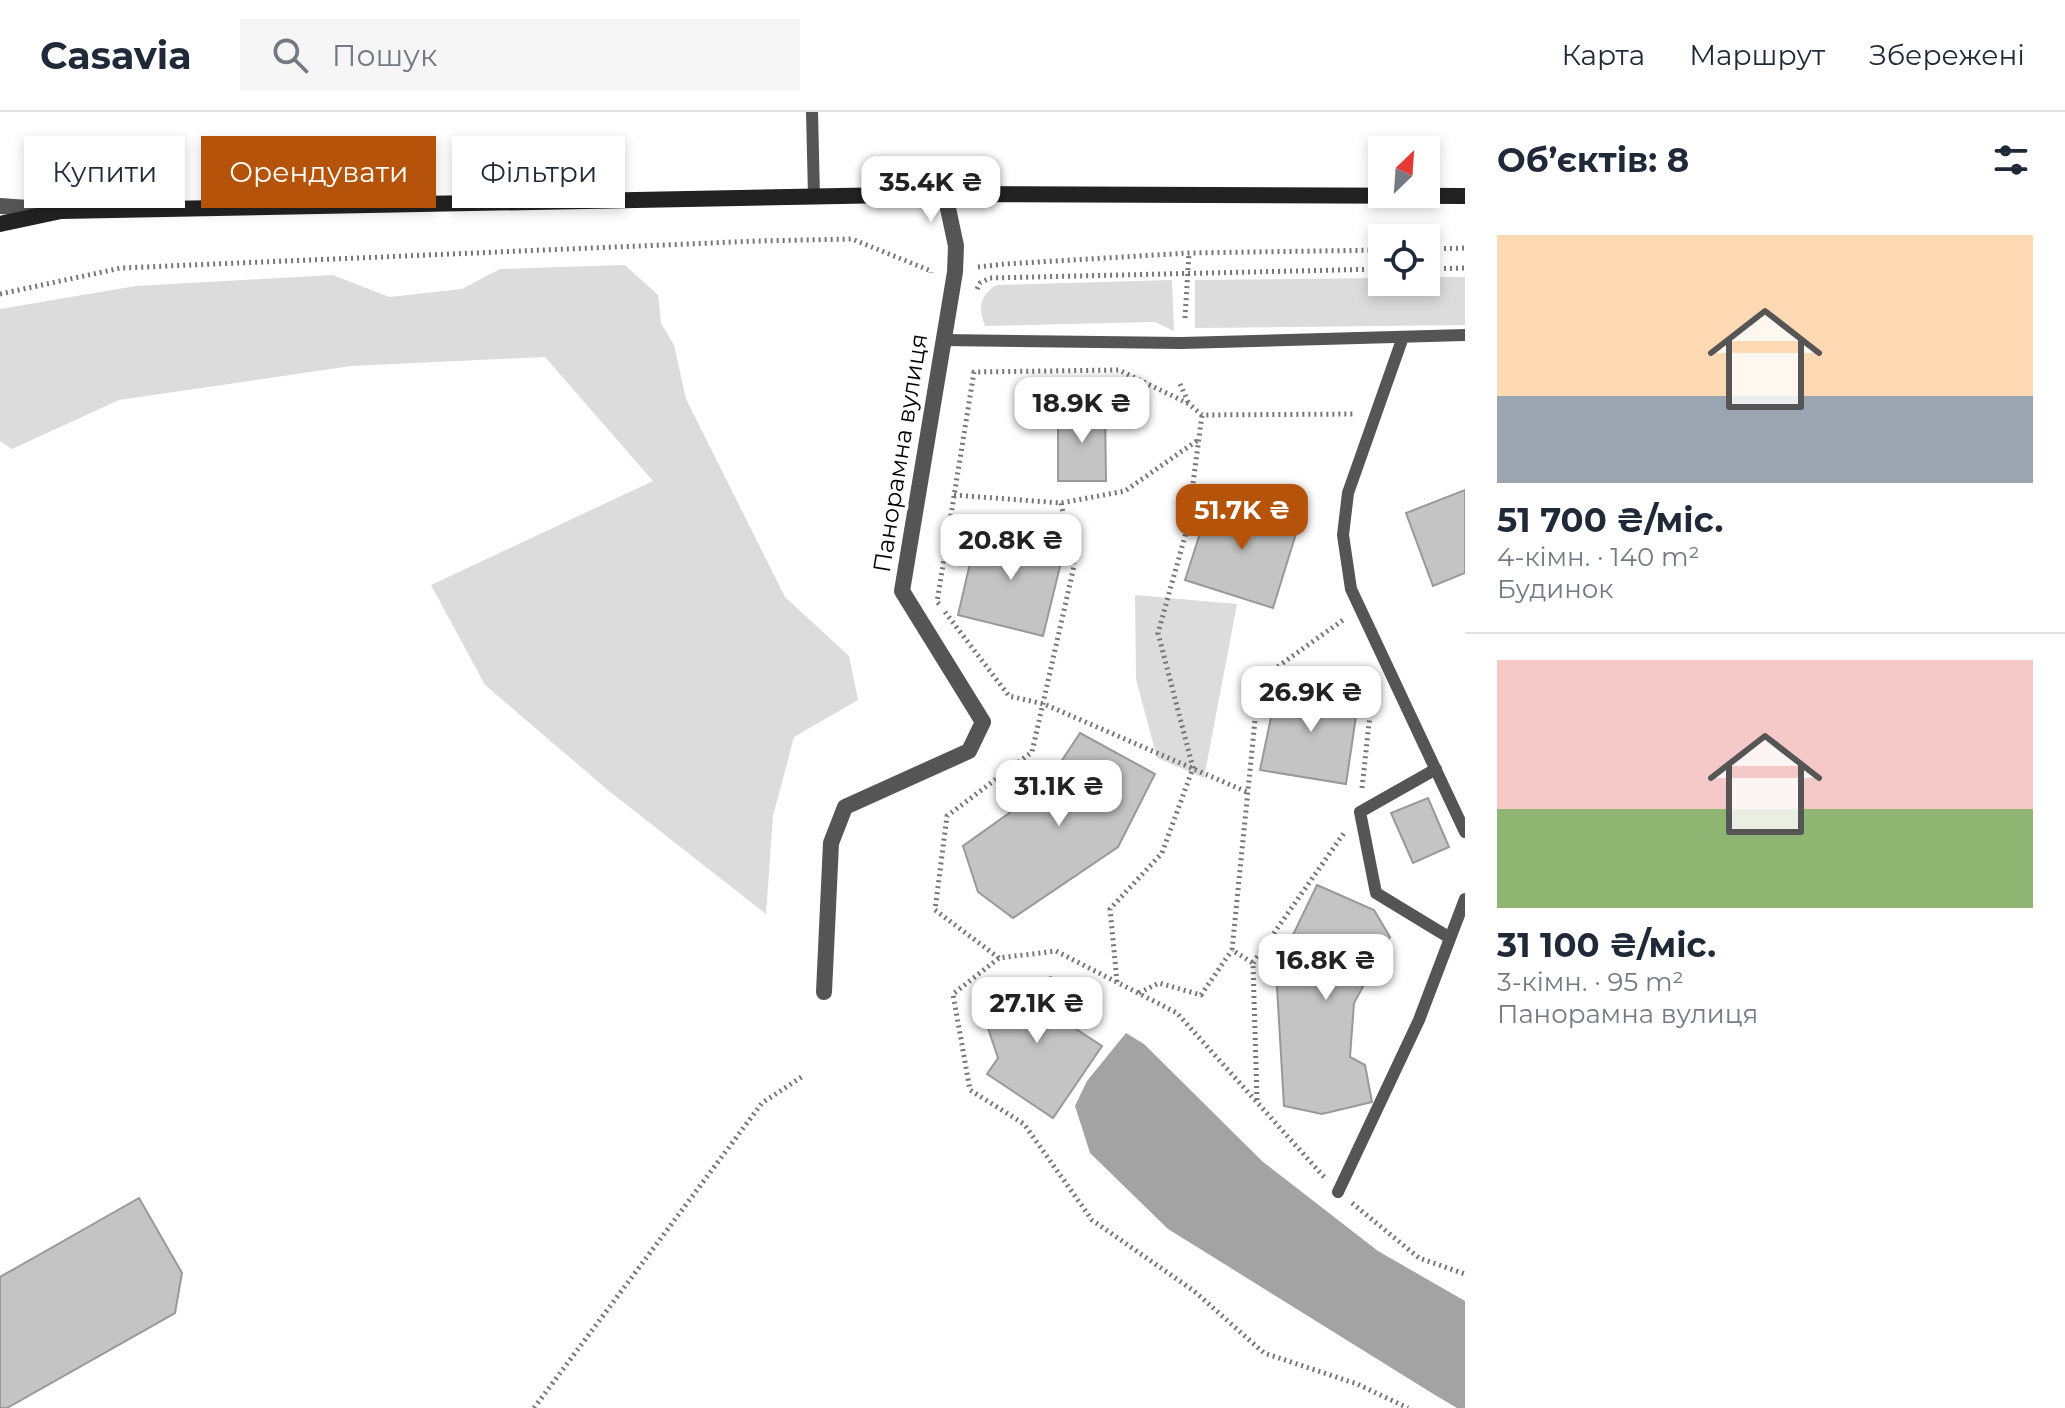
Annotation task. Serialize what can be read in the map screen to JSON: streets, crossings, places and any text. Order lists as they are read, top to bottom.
{
  "streets": {
    "street": ["Панорамна вулиця"]
  },
  "north": "top right",
  "page": {
    "header": "Casavia",
    "search": "Пошук",
    "nav": ["Карта", "Маршрут", "Збережені"],
    "heading": "Об’єктів: 8",
    "chip": ["Купити", "Орендувати", "Фільтри"],
    "price": [
      "35.4K ₴",
      "18.9K ₴",
      "51.7K ₴",
      "20.8K ₴",
      "26.9K ₴",
      "31.1K ₴",
      "16.8K ₴",
      "27.1K ₴"
    ],
    "list": [
      {
        "name": "51 700 ₴/міс.",
        "note": "4-кімн. · 140 m² · Будинок"
      },
      {
        "name": "31 100 ₴/міс.",
        "note": "3-кімн. · 95 m² · Панорамна вулиця"
      }
    ]
  }
}
